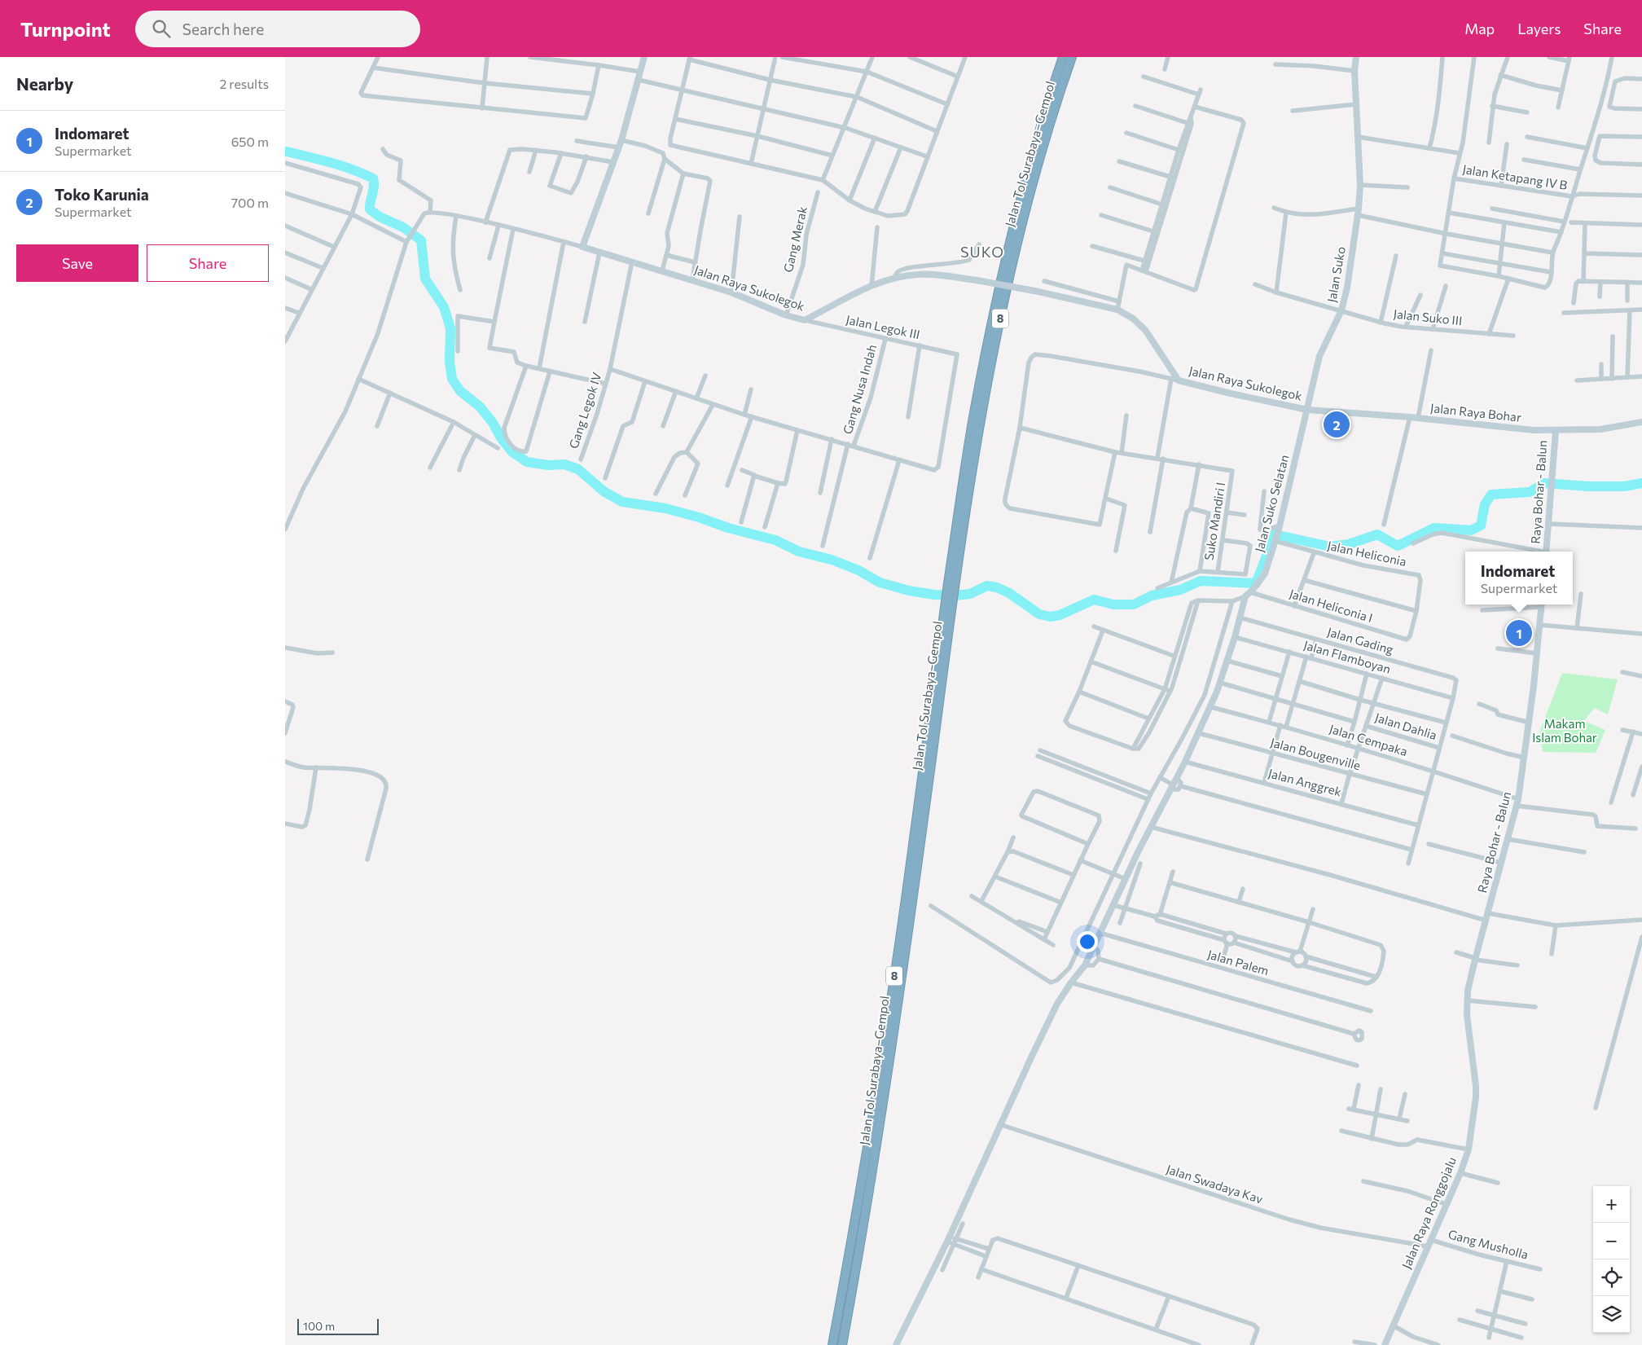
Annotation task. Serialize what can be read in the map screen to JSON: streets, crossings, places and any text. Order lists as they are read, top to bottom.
{
  "streets": {
    "highway": ["Jalan Tol Surabaya–Gempol", "8"],
    "street": [
      "Jalan Ketapang IV B",
      "Gang Merak",
      "Jalan Suko",
      "Jalan Raya Sukolegok",
      "Jalan Suko III",
      "Jalan Legok III",
      "Gang Nusa Indah",
      "Gang Legok IV",
      "Jalan Raya Bohar",
      "Raya Bohar - Balun",
      "Jalan Suko Selatan",
      "Suko Mandiri I",
      "Jalan Heliconia",
      "Jalan Heliconia I",
      "Jalan Gading",
      "Jalan Flamboyan",
      "Jalan Dahlia",
      "Jalan Cempaka",
      "Jalan Bougenville",
      "Jalan Anggrek",
      "Jalan Palem",
      "Jalan Swadaya Kav",
      "Jalan Raya Ronggojalu",
      "Gang Musholla"
    ]
  },
  "crossings": [
    ["Gang Merak", "Jalan Raya Sukolegok"],
    ["Jalan Suko", "Jalan Raya Sukolegok"],
    ["Jalan Suko", "Jalan Suko III"],
    ["Jalan Suko", "Jalan Raya Bohar"],
    ["Jalan Suko", "Jalan Suko Selatan"],
    ["Jalan Raya Sukolegok", "Jalan Legok III"],
    ["Jalan Raya Sukolegok", "Gang Legok IV"],
    ["Jalan Raya Sukolegok", "Jalan Raya Bohar"],
    ["Jalan Raya Sukolegok", "Jalan Suko Selatan"],
    ["Jalan Legok III", "Gang Nusa Indah"],
    ["Jalan Raya Bohar", "Raya Bohar - Balun"],
    ["Jalan Raya Bohar", "Jalan Suko Selatan"],
    ["Raya Bohar - Balun", "Jalan Cempaka"],
    ["Raya Bohar - Balun", "Jalan Raya Ronggojalu"],
    ["Jalan Suko Selatan", "Jalan Heliconia"],
    ["Jalan Suko Selatan", "Jalan Heliconia I"],
    ["Jalan Heliconia", "Jalan Heliconia I"],
    ["Jalan Gading", "Jalan Flamboyan"],
    ["Jalan Swadaya Kav", "Jalan Raya Ronggojalu"],
    ["Jalan Raya Ronggojalu", "Gang Musholla"]
  ],
  "districts": ["SUKO"],
  "parks": ["Makam Islam Bohar"],
  "scale_bar": "100 m",
  "page": {
    "header": "Turnpoint",
    "search": "Search here",
    "nav": ["Map", "Layers", "Share"],
    "heading": ["Nearby", "2 results"],
    "list": [
      {
        "mark": "1",
        "name": "Indomaret",
        "note": "Supermarket",
        "value": "650 m"
      },
      {
        "mark": "2",
        "name": "Toko Karunia",
        "note": "Supermarket",
        "value": "700 m"
      }
    ],
    "buttons": ["Save", "Share"],
    "pins": ["2", "1"],
    "popup": ["Indomaret", "Supermarket"],
    "map_buttons": ["+", "−"],
    "scale": "100 m"
  }
}
